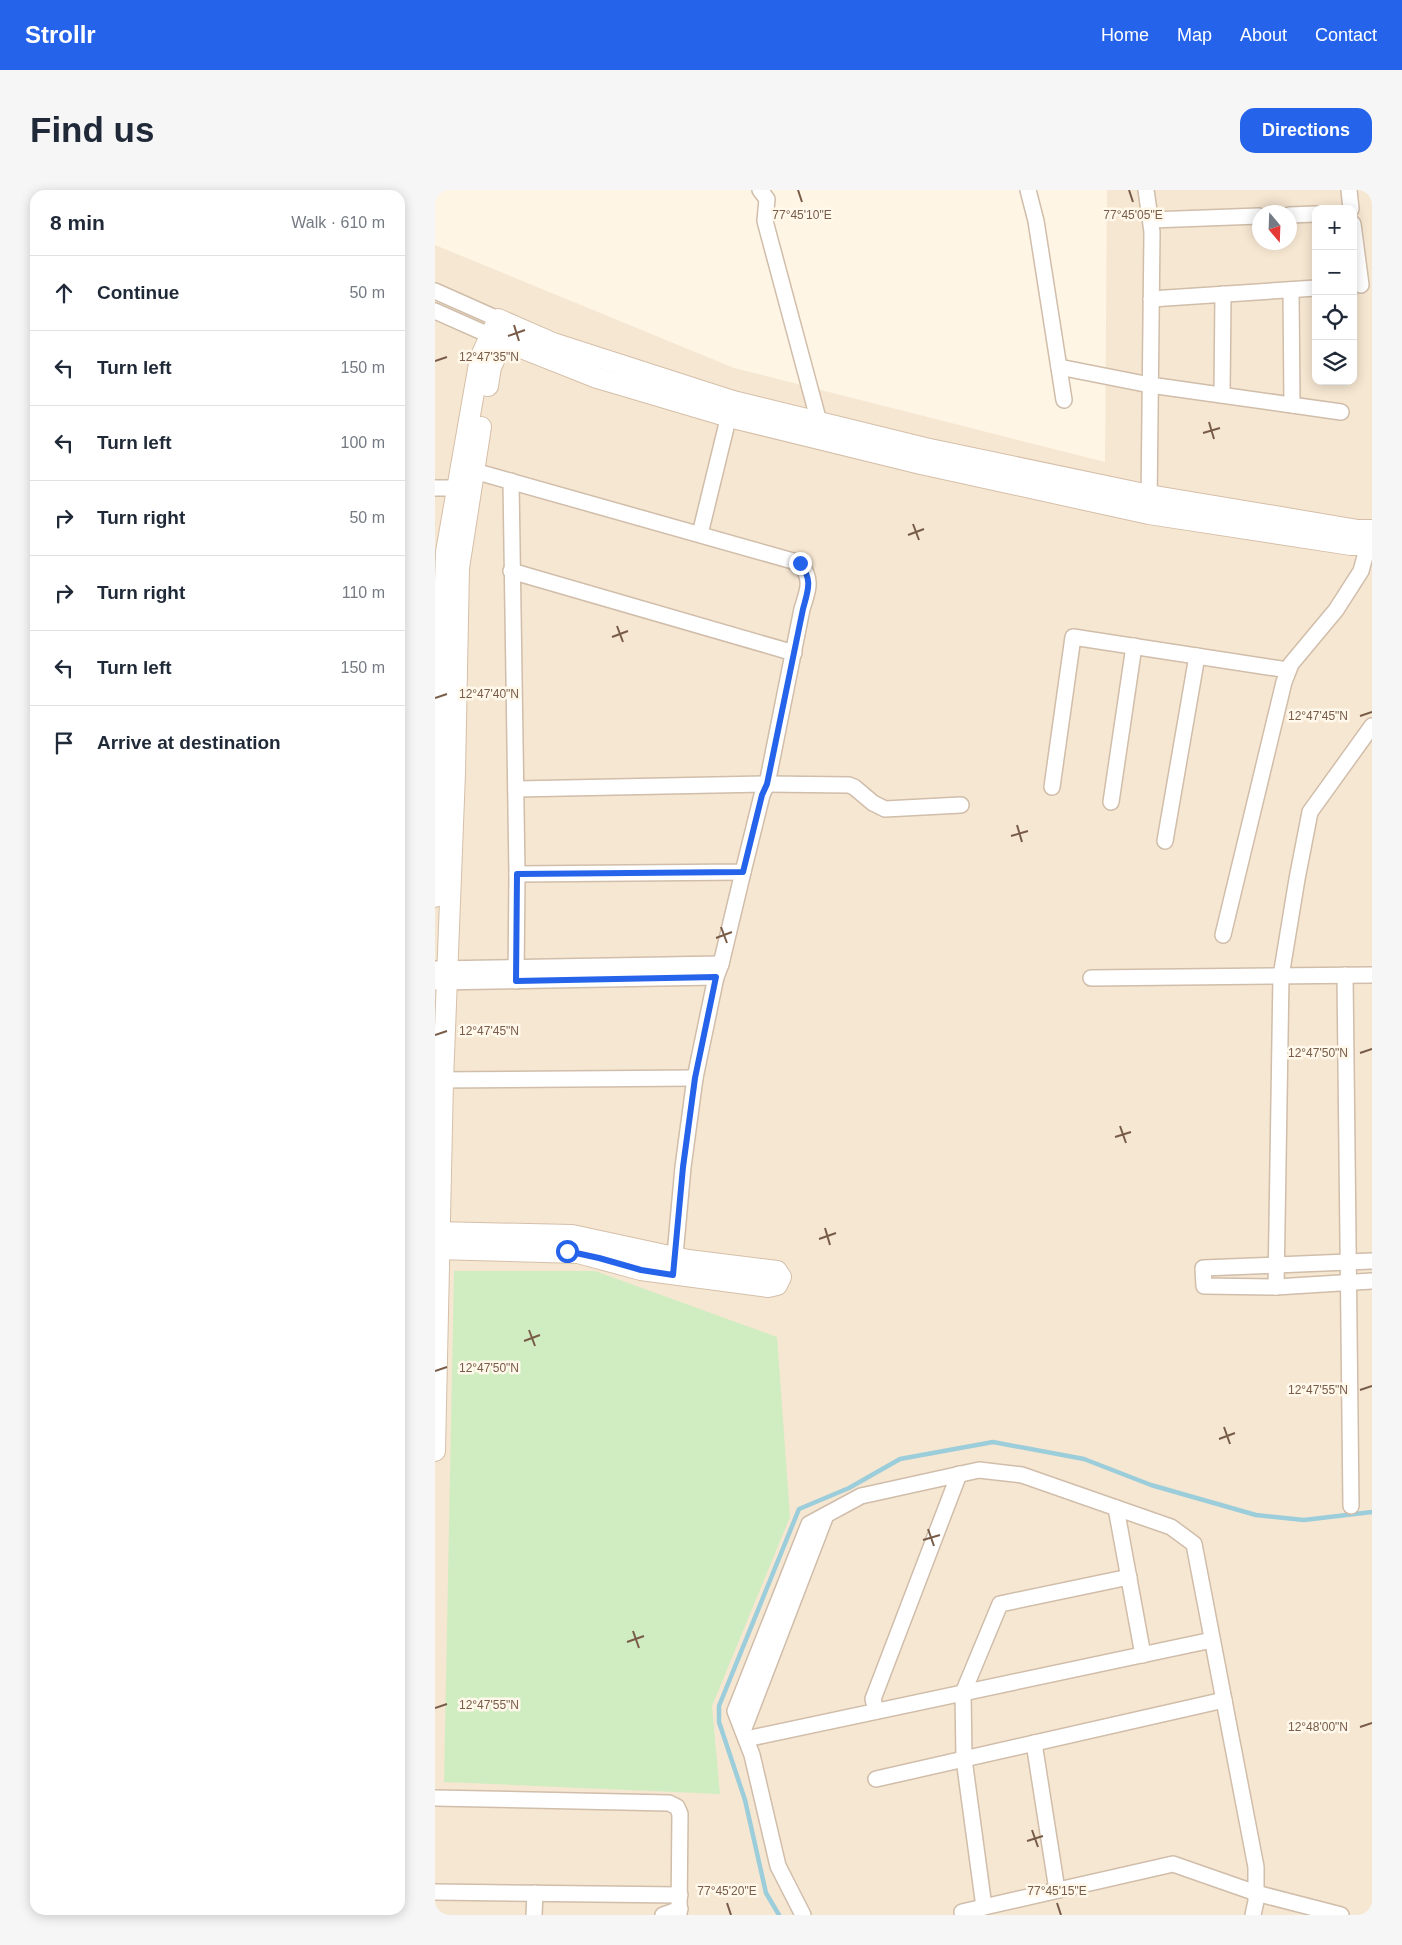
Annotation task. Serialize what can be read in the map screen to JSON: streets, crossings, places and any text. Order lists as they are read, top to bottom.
{
  "north": "bottom",
  "page": {
    "header": "Strollr",
    "nav": [
      "Home",
      "Map",
      "About",
      "Contact"
    ],
    "buttons": "Directions",
    "title": "Find us",
    "heading": ["8 min", "Walk · 610 m"],
    "map_buttons": ["+", "−"],
    "list": [
      ["Continue", "50 m"],
      ["Turn left", "150 m"],
      ["Turn left", "100 m"],
      ["Turn right", "50 m"],
      ["Turn right", "110 m"],
      ["Turn left", "150 m"],
      "Arrive at destination"
    ]
  },
  "coordinates": [
    "77°45'10\"E",
    "77°45'05\"E",
    "12°47'35\"N",
    "12°47'40\"N",
    "12°47'45\"N",
    "12°47'50\"N",
    "12°47'55\"N",
    "12°48'00\"N",
    "77°45'20\"E",
    "77°45'15\"E"
  ]
}
